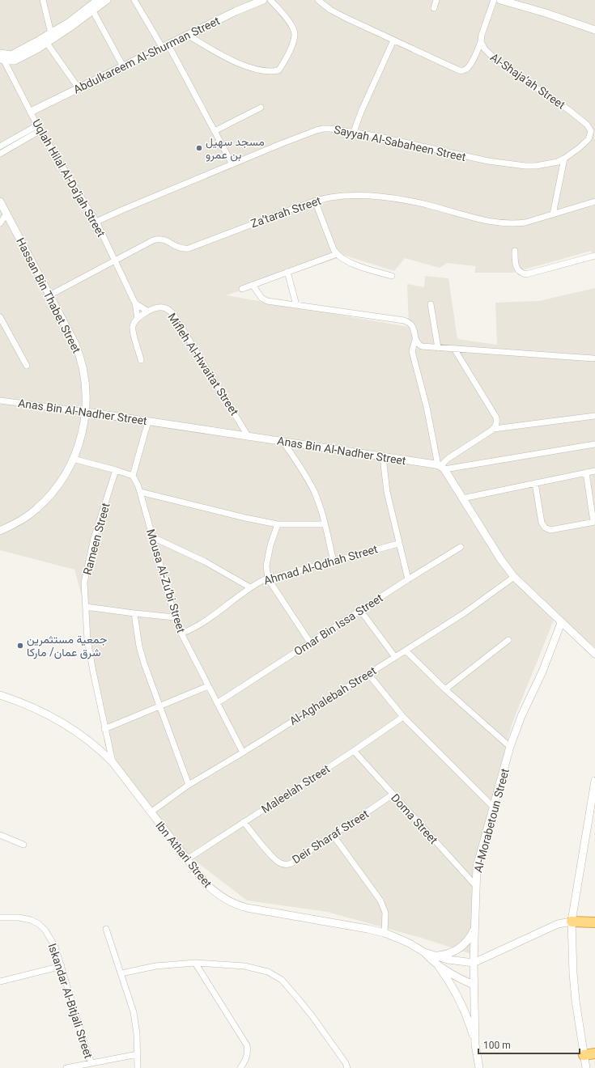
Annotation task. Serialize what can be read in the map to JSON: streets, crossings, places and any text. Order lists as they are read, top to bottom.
{
  "streets": {
    "street": [
      "Abdulkareem Al-Shurman Street",
      "Al-Shaja’ah Street",
      "Sayyah Al-Sabaheen Street",
      "Uqlah Hilal Al-Da’jah Street",
      "Za’tarah Street",
      "Hassan Bin Thabet Street",
      "Mifleh Al-Hwaitat Street",
      "Anas Bin Al-Nadher Street",
      "Rameen Street",
      "Ahmad Al-Qdhah Street",
      "Mousa Al-Zu’bi Street",
      "Omar Bin Issa Street",
      "Al-Aghalebah Street",
      "Maleelah Street",
      "Doma Street",
      "Al-Morabetoun Street",
      "Deir Sharaf Street",
      "Ibn Athari Street",
      "Iskandar Al-Bitjali Street"
    ]
  },
  "crossings": [
    ["Abdulkareem Al-Shurman Street", "Uqlah Hilal Al-Da’jah Street"],
    ["Al-Shaja’ah Street", "Sayyah Al-Sabaheen Street"],
    ["Sayyah Al-Sabaheen Street", "Uqlah Hilal Al-Da’jah Street"],
    ["Uqlah Hilal Al-Da’jah Street", "Za’tarah Street"],
    ["Uqlah Hilal Al-Da’jah Street", "Mifleh Al-Hwaitat Street"],
    ["Za’tarah Street", "Hassan Bin Thabet Street"],
    ["Hassan Bin Thabet Street", "Anas Bin Al-Nadher Street"],
    ["Mifleh Al-Hwaitat Street", "Anas Bin Al-Nadher Street"],
    ["Rameen Street", "Ibn Athari Street"],
    ["Ahmad Al-Qdhah Street", "Mousa Al-Zu’bi Street"],
    ["Mousa Al-Zu’bi Street", "Omar Bin Issa Street"],
    ["Mousa Al-Zu’bi Street", "Al-Aghalebah Street"],
    ["Al-Aghalebah Street", "Ibn Athari Street"],
    ["Maleelah Street", "Doma Street"],
    ["Maleelah Street", "Deir Sharaf Street"],
    ["Maleelah Street", "Ibn Athari Street"],
    ["Doma Street", "Al-Morabetoun Street"],
    ["Doma Street", "Deir Sharaf Street"],
    ["Al-Morabetoun Street", "Ibn Athari Street"]
  ],
  "places": ["مسجد سهيل بن عمرو", "جمعية مستثمرين شرق عمان/ ماركا"],
  "scale_bar": "100 m"
}
